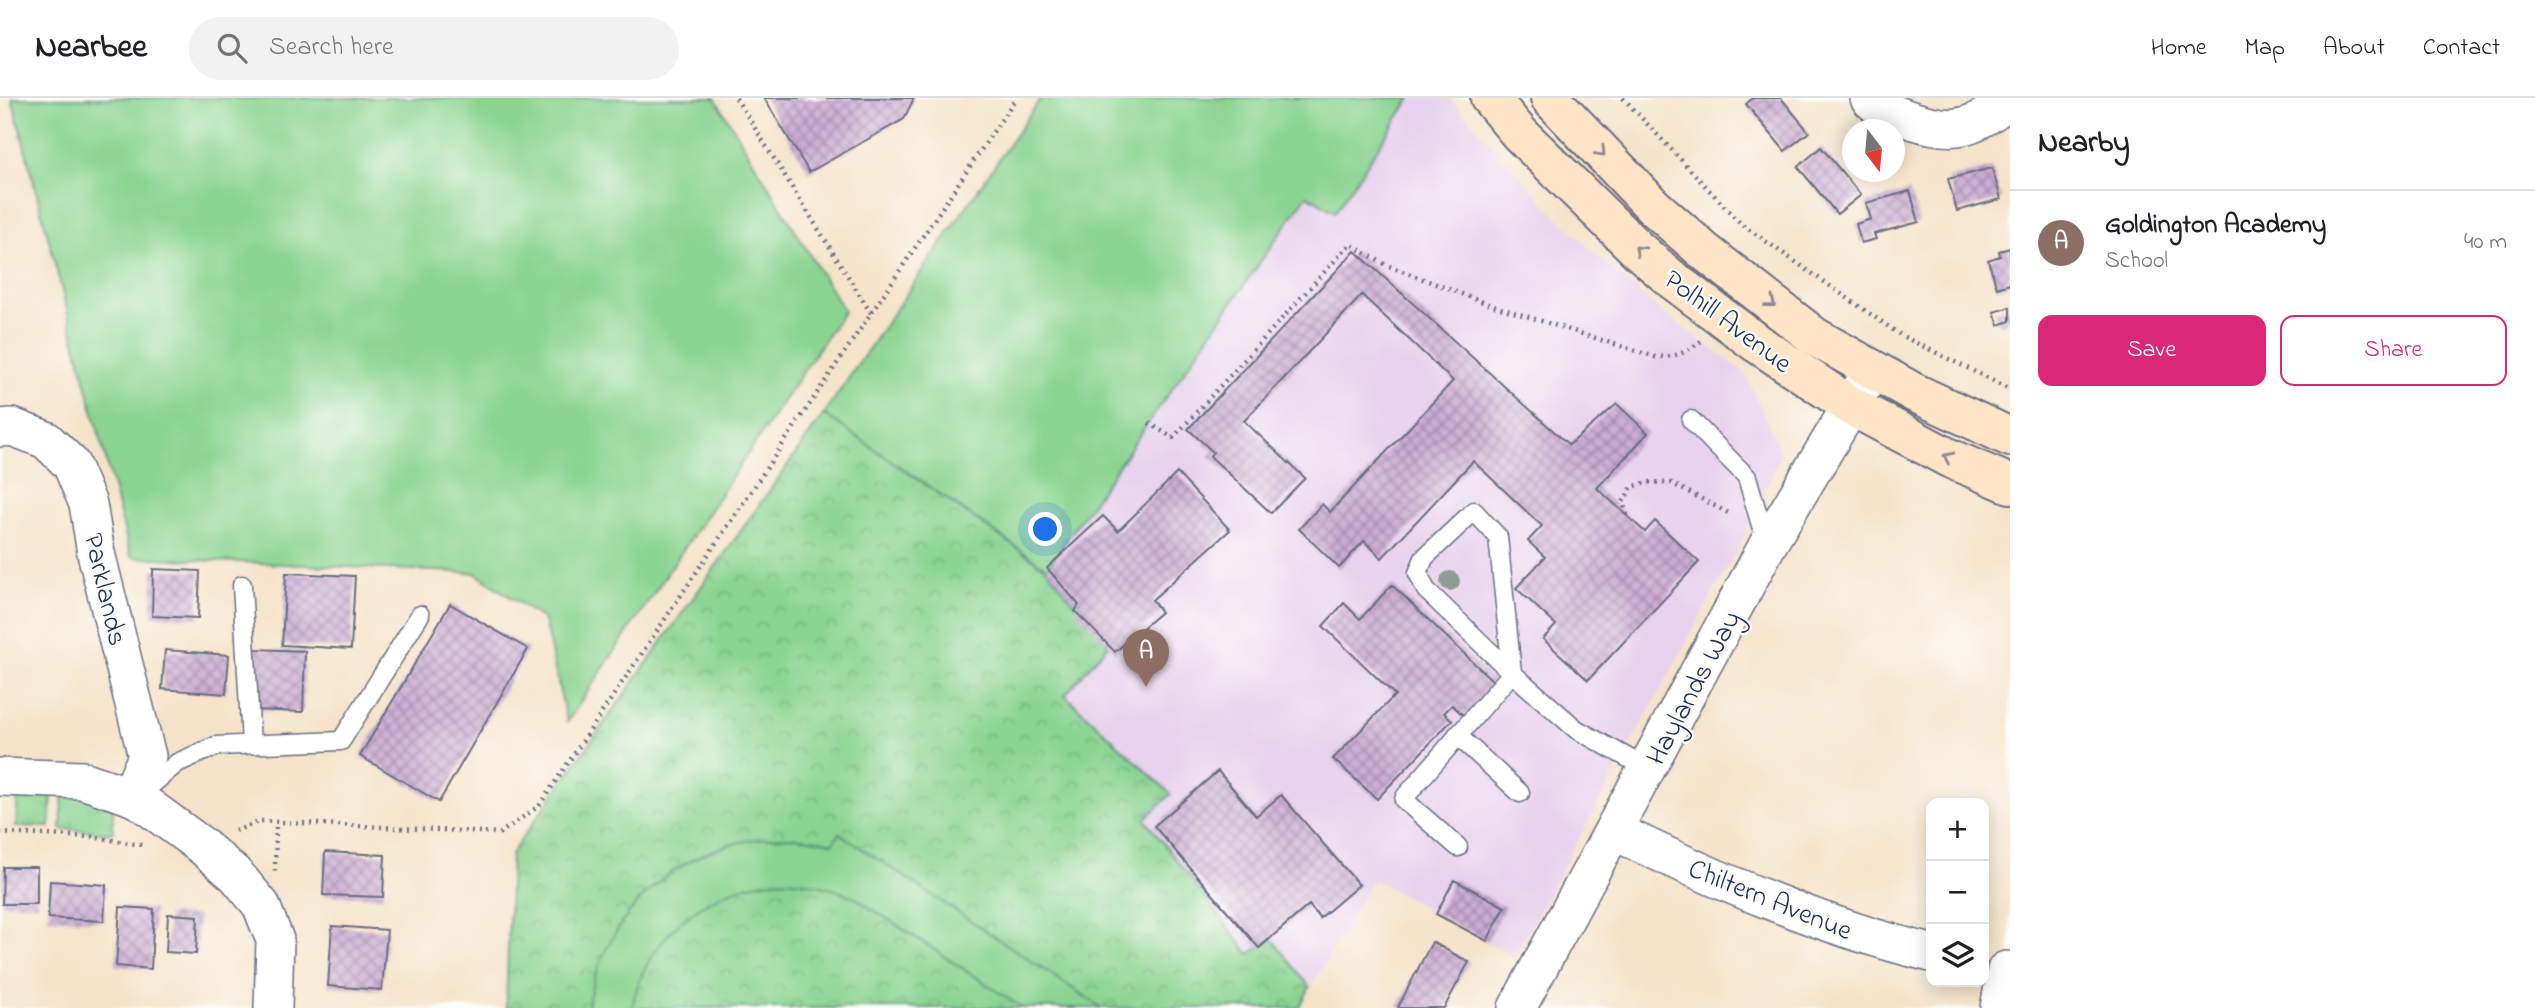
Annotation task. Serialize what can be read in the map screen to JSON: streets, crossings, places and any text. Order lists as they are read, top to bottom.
{
  "streets": {
    "street": [
      "Polhill Avenue",
      "Parklands",
      "Haylands Way",
      "Chiltern Avenue"
    ]
  },
  "crossings": [
    ["Polhill Avenue", "Haylands Way"],
    ["Haylands Way", "Chiltern Avenue"]
  ],
  "north": "bottom",
  "page": {
    "header": "Nearbee",
    "search": "Search here",
    "nav": [
      "Home",
      "Map",
      "About",
      "Contact"
    ],
    "heading": "Nearby",
    "list": [
      {
        "mark": "A",
        "name": "Goldington Academy",
        "note": "School",
        "value": "40 m"
      }
    ],
    "buttons": ["Save", "Share"],
    "pins": "A",
    "map_buttons": ["+", "−"]
  }
}
